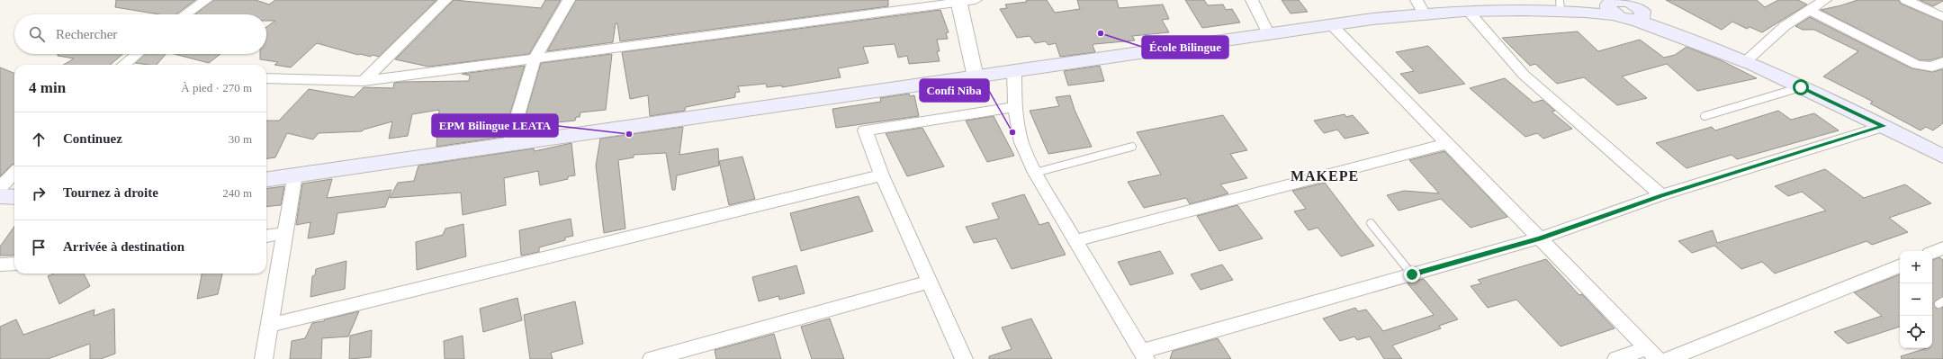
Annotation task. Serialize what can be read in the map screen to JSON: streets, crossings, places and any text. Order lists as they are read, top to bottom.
{
  "districts": ["MAKEPE"],
  "places": ["École Bilingue", "Confi Niba", "EPM Bilingue LEATA"],
  "page": {
    "search": "Rechercher",
    "heading": ["4 min", "À pied · 270 m"],
    "list": [
      ["Continuez", "30 m"],
      ["Tournez à droite", "240 m"],
      "Arrivée à destination"
    ],
    "map_buttons": ["+", "−"]
  }
}
